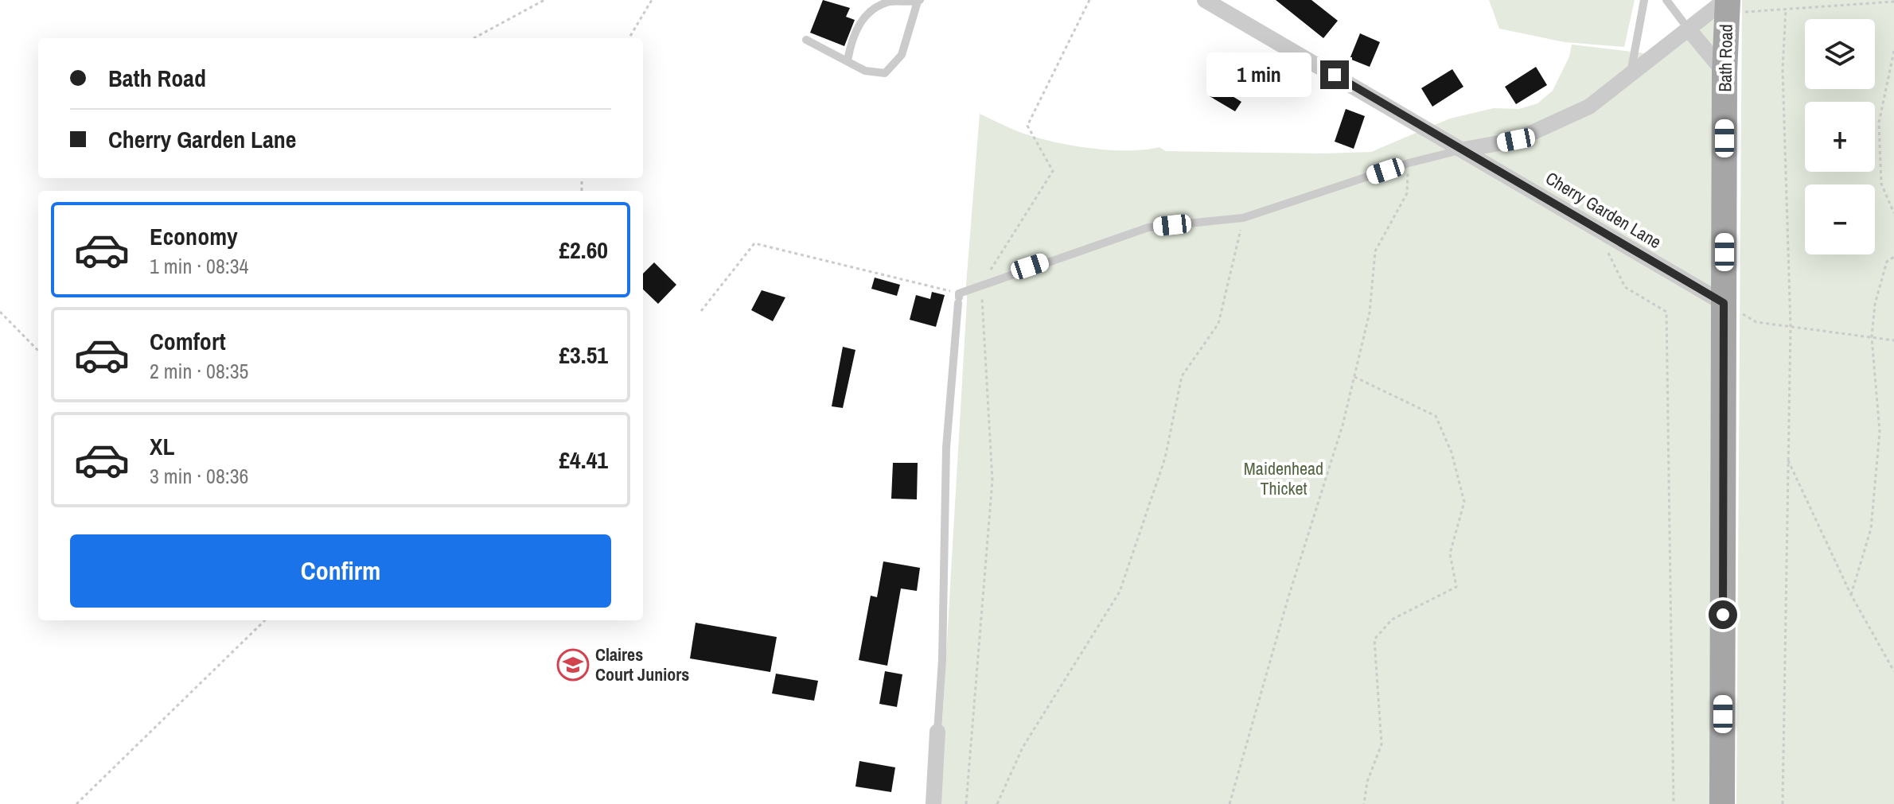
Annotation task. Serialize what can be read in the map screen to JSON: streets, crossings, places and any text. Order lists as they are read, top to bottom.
{
  "streets": {
    "main road": ["Bath Road"],
    "street": ["Cherry Garden Lane"]
  },
  "crossings": [
    ["Bath Road", "Cherry Garden Lane"]
  ],
  "parks": ["Maidenhead Thicket"],
  "places": {
    "school or university": ["Claires Court Juniors"]
  },
  "page": {
    "map_buttons": ["+", "−"],
    "banner": ["Bath Road", "Cherry Garden Lane"],
    "bubble": "1 min",
    "list": [
      {
        "name": "Economy",
        "note": "1 min · 08:34",
        "value": "£2.60"
      },
      {
        "name": "Comfort",
        "note": "2 min · 08:35",
        "value": "£3.51"
      },
      {
        "name": "XL",
        "note": "3 min · 08:36",
        "value": "£4.41"
      }
    ],
    "buttons": "Confirm"
  }
}
